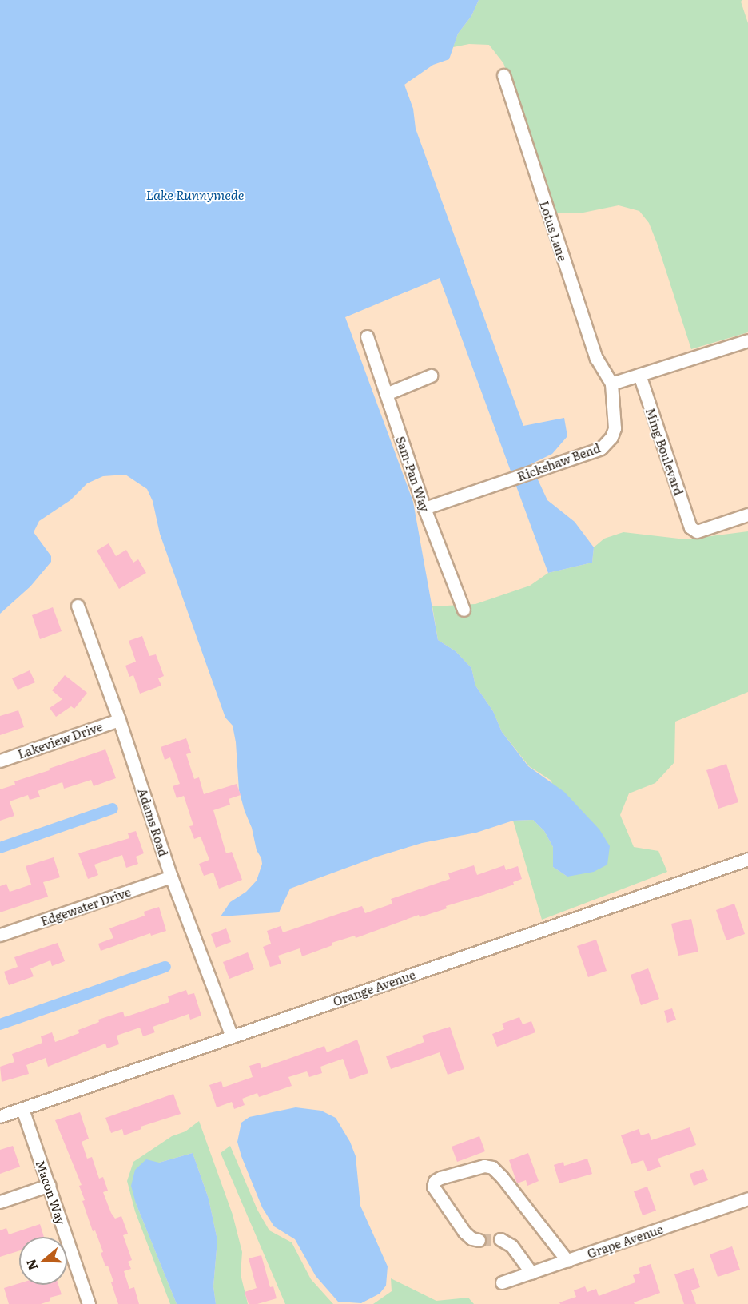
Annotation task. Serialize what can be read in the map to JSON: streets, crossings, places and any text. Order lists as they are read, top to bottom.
{
  "streets": {
    "street": [
      "Lotus Lane",
      "Ming Boulevard",
      "Rickshaw Bend",
      "Sam-Pan Way",
      "Lakeview Drive",
      "Adams Road",
      "Edgewater Drive",
      "Orange Avenue",
      "Macon Way",
      "Grape Avenue"
    ]
  },
  "crossings": [
    ["Lotus Lane", "Rickshaw Bend"],
    ["Rickshaw Bend", "Sam-Pan Way"],
    ["Lakeview Drive", "Adams Road"],
    ["Adams Road", "Edgewater Drive"],
    ["Adams Road", "Orange Avenue"],
    ["Orange Avenue", "Macon Way"]
  ],
  "water": ["Lake Runnymede"],
  "north": "left"
}
